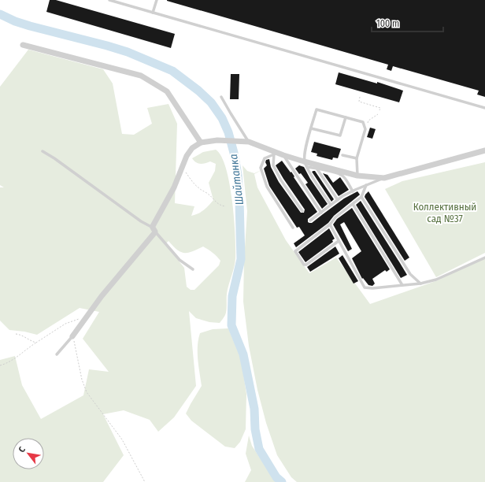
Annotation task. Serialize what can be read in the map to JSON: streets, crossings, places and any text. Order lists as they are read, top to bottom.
{
  "water": ["Шайтанка"],
  "parks": ["Коллективный сад №37"],
  "scale_bar": "100 m",
  "north": "top left"
}
